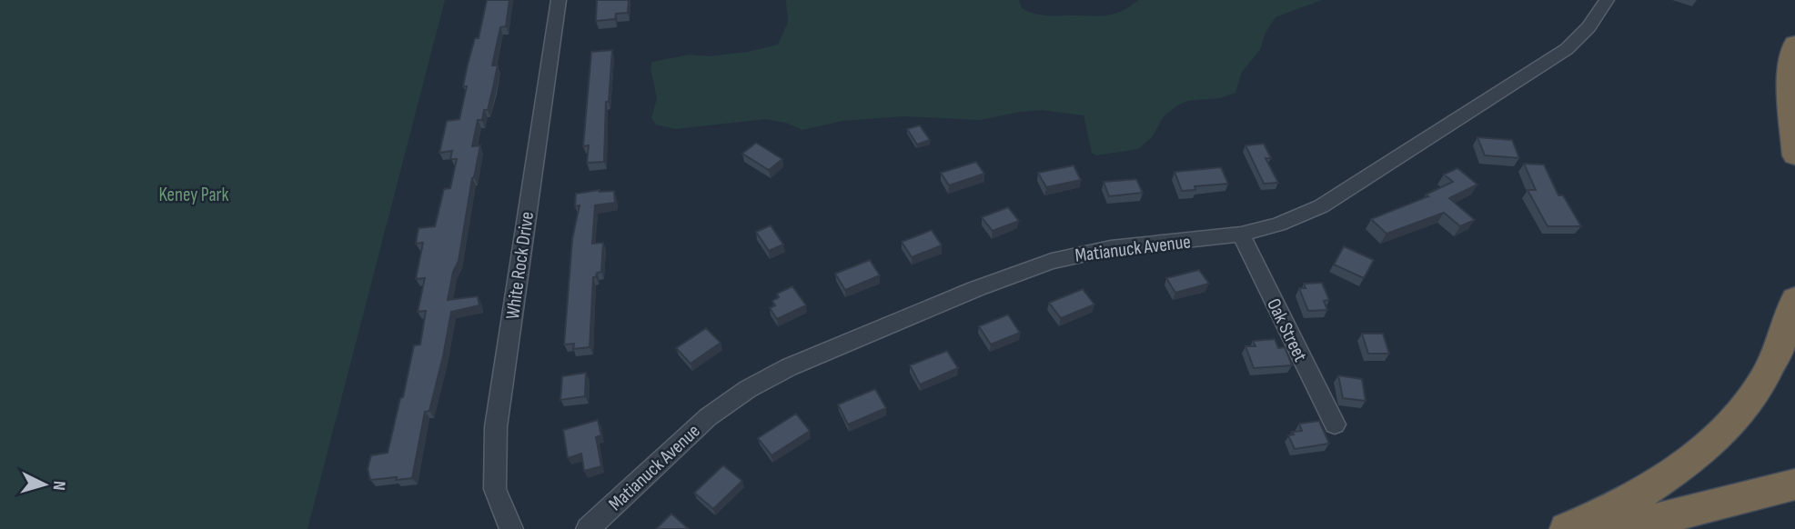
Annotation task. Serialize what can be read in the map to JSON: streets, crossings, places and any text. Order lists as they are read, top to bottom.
{
  "streets": {
    "street": ["Matianuck Avenue", "White Rock Drive", "Oak Street"]
  },
  "crossings": [
    ["Matianuck Avenue", "Oak Street"]
  ],
  "parks": ["Keney Park"],
  "north": "right"
}
